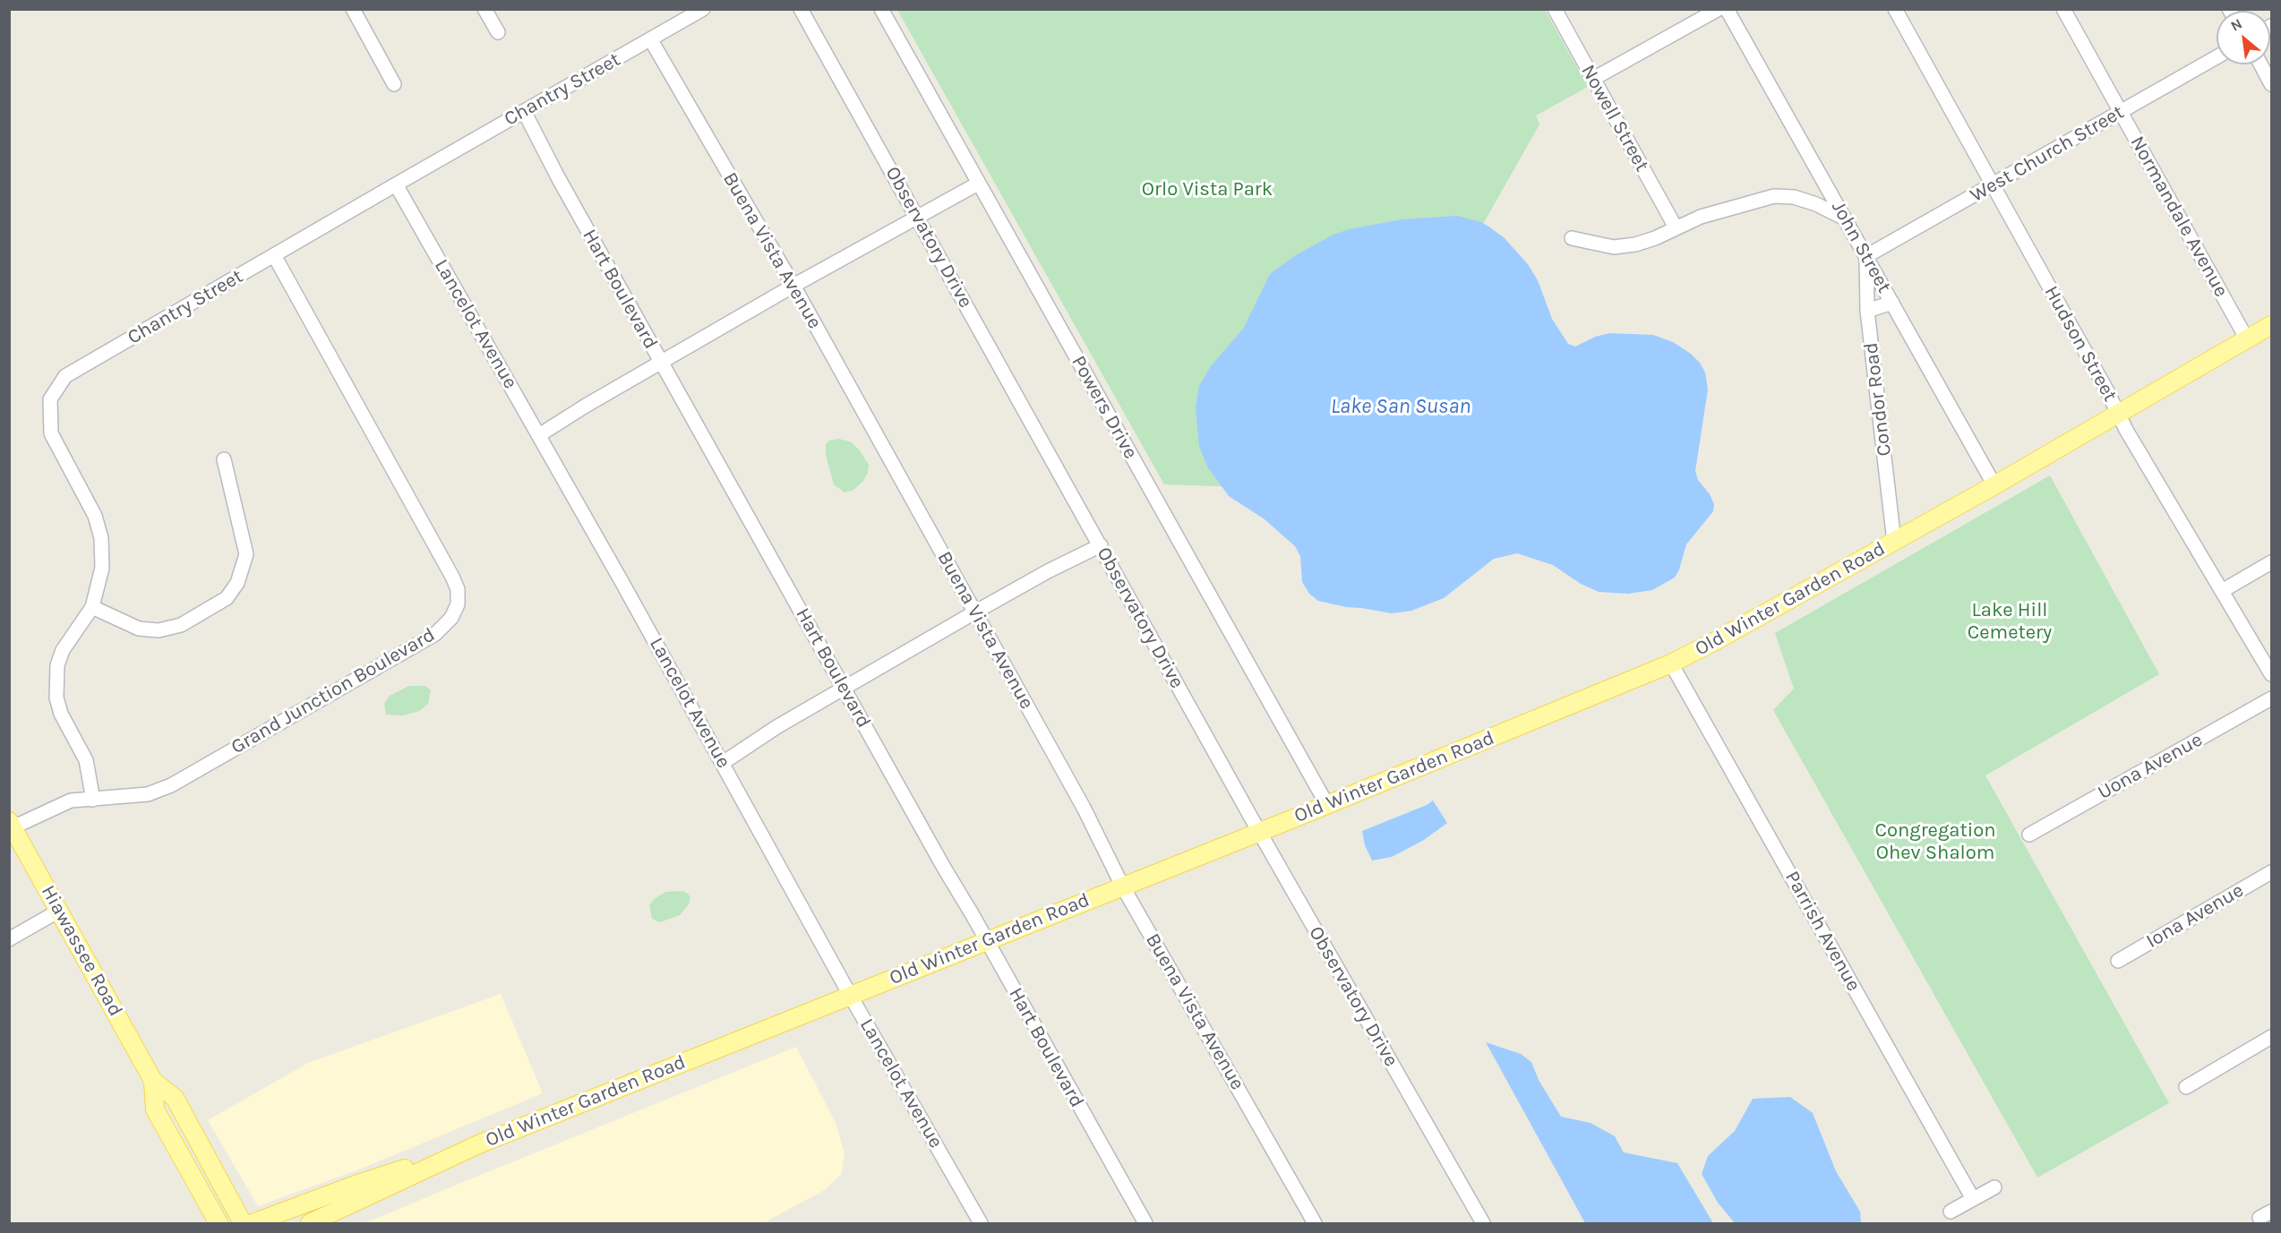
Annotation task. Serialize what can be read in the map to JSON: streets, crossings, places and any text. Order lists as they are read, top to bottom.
{
  "streets": {
    "main road": ["Old Winter Garden Road", "Hiawassee Road"],
    "street": [
      "Chantry Street",
      "Nowell Street",
      "West Church Street",
      "Normandale Avenue",
      "Observatory Drive",
      "John Street",
      "Buena Vista Avenue",
      "Hart Boulevard",
      "Lancelot Avenue",
      "Hudson Street",
      "Condor Road",
      "Powers Drive",
      "Grand Junction Boulevard",
      "Uona Avenue",
      "Iona Avenue",
      "Parrish Avenue"
    ]
  },
  "crossings": [
    ["Chantry Street", "Buena Vista Avenue"],
    ["Chantry Street", "Hart Boulevard"],
    ["Chantry Street", "Lancelot Avenue"],
    ["Chantry Street", "Grand Junction Boulevard"],
    ["West Church Street", "Normandale Avenue"],
    ["West Church Street", "John Street"],
    ["West Church Street", "Hudson Street"],
    ["West Church Street", "Condor Road"],
    ["Normandale Avenue", "Old Winter Garden Road"],
    ["Observatory Drive", "Old Winter Garden Road"],
    ["John Street", "Condor Road"],
    ["John Street", "Old Winter Garden Road"],
    ["Buena Vista Avenue", "Old Winter Garden Road"],
    ["Hart Boulevard", "Old Winter Garden Road"],
    ["Lancelot Avenue", "Old Winter Garden Road"],
    ["Hudson Street", "Old Winter Garden Road"],
    ["Condor Road", "Old Winter Garden Road"],
    ["Powers Drive", "Old Winter Garden Road"],
    ["Old Winter Garden Road", "Parrish Avenue"],
    ["Grand Junction Boulevard", "Hiawassee Road"]
  ],
  "water": ["Lake San Susan"],
  "parks": ["Orlo Vista Park", "Lake Hill Cemetery", "Congregation Ohev Shalom"],
  "north": "top left"
}
